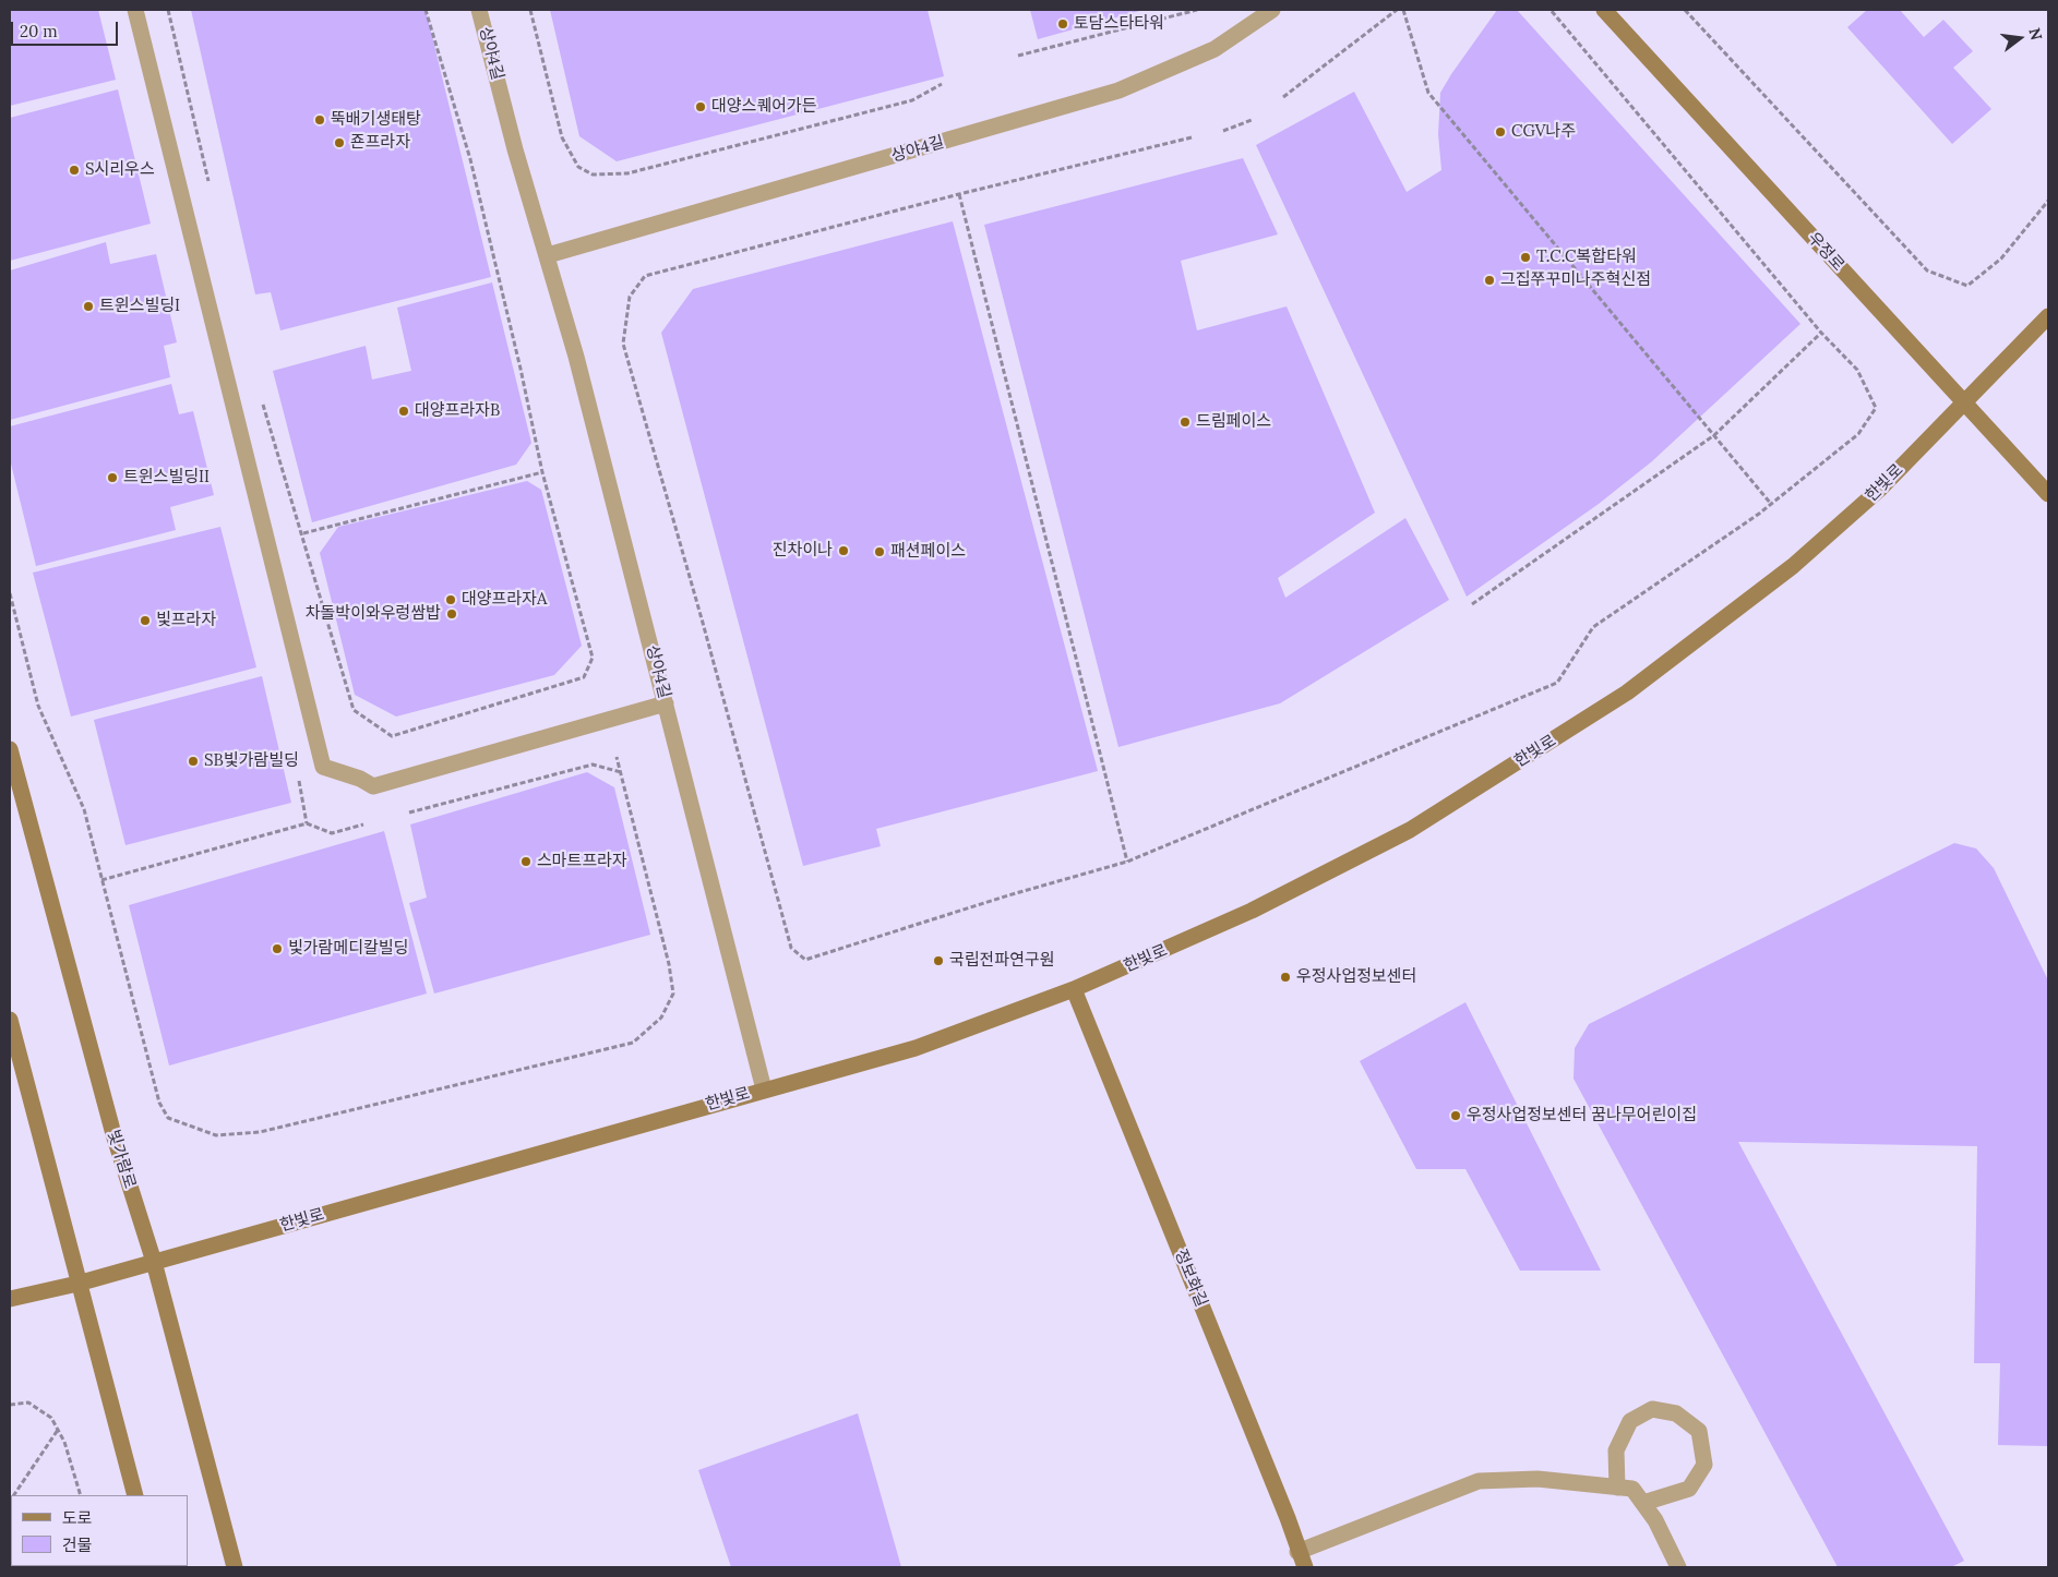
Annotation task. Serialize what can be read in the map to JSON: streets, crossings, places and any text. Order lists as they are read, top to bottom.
{
  "streets": {
    "street": [
      "상야4길",
      "우정로",
      "한빛로",
      "빛가람로",
      "정보화길"
    ]
  },
  "crossings": [
    ["상야4길", "한빛로"],
    ["우정로", "한빛로"],
    ["한빛로", "빛가람로"],
    ["한빛로", "정보화길"]
  ],
  "places": [
    "토담스타타워",
    "대양스퀘어가든",
    "뚝배기생태탕",
    "CGV나주",
    "죤프라자",
    "S시리우스",
    "T.C.C복합타워",
    "그집쭈꾸미나주혁신점",
    "트윈스빌딩I",
    "대양프라자B",
    "드림페이스",
    "트윈스빌딩II",
    "진차이나",
    "패션페이스",
    "대양프라자A",
    "차돌박이와우렁쌈밥",
    "빛프라자",
    "SB빛가람빌딩",
    "스마트프라자",
    "빛가람메디칼빌딩",
    "국립전파연구원",
    "우정사업정보센터",
    "우정사업정보센터 꿈나무어린이집"
  ],
  "legend": ["도로", "건물"],
  "scale_bar": "20 m",
  "north": "right"
}
